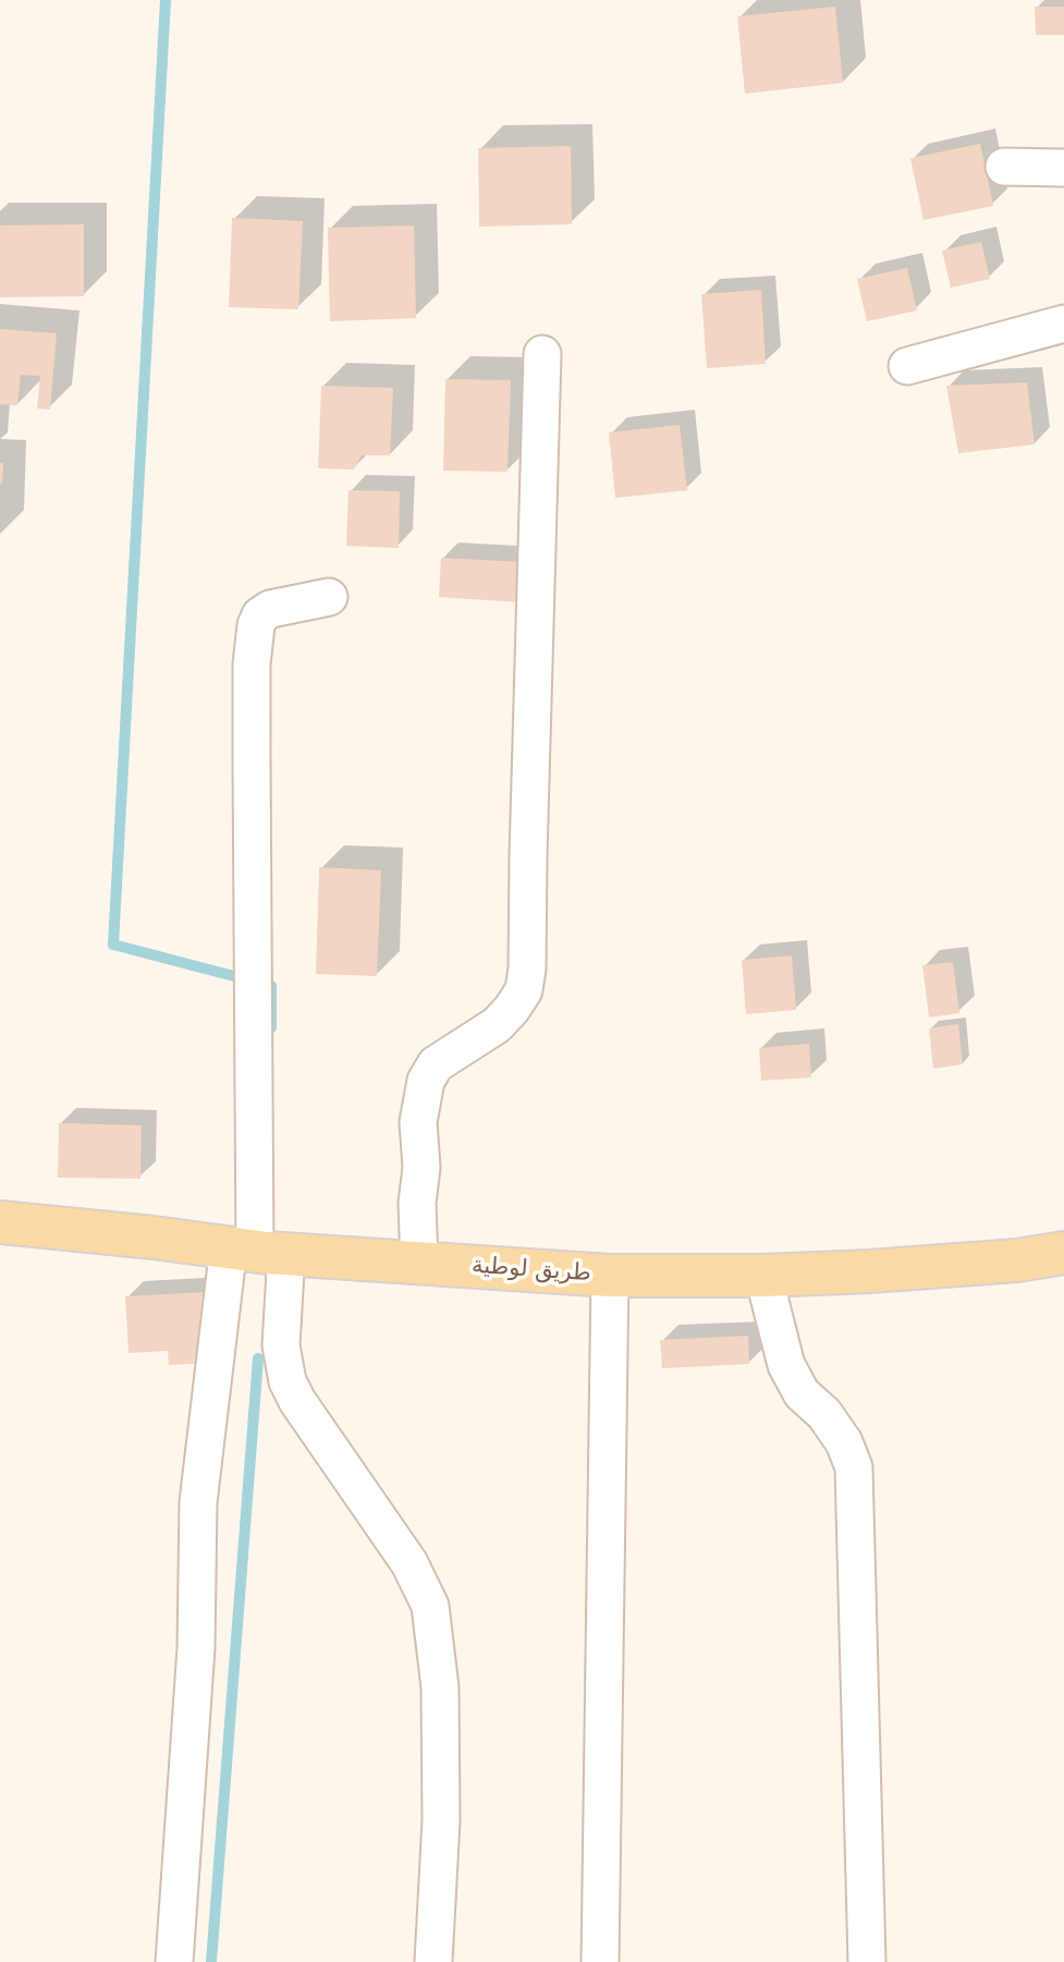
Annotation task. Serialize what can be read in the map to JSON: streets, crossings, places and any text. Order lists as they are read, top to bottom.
{
  "streets": {
    "main road": ["طريق لوطية"]
  }
}
